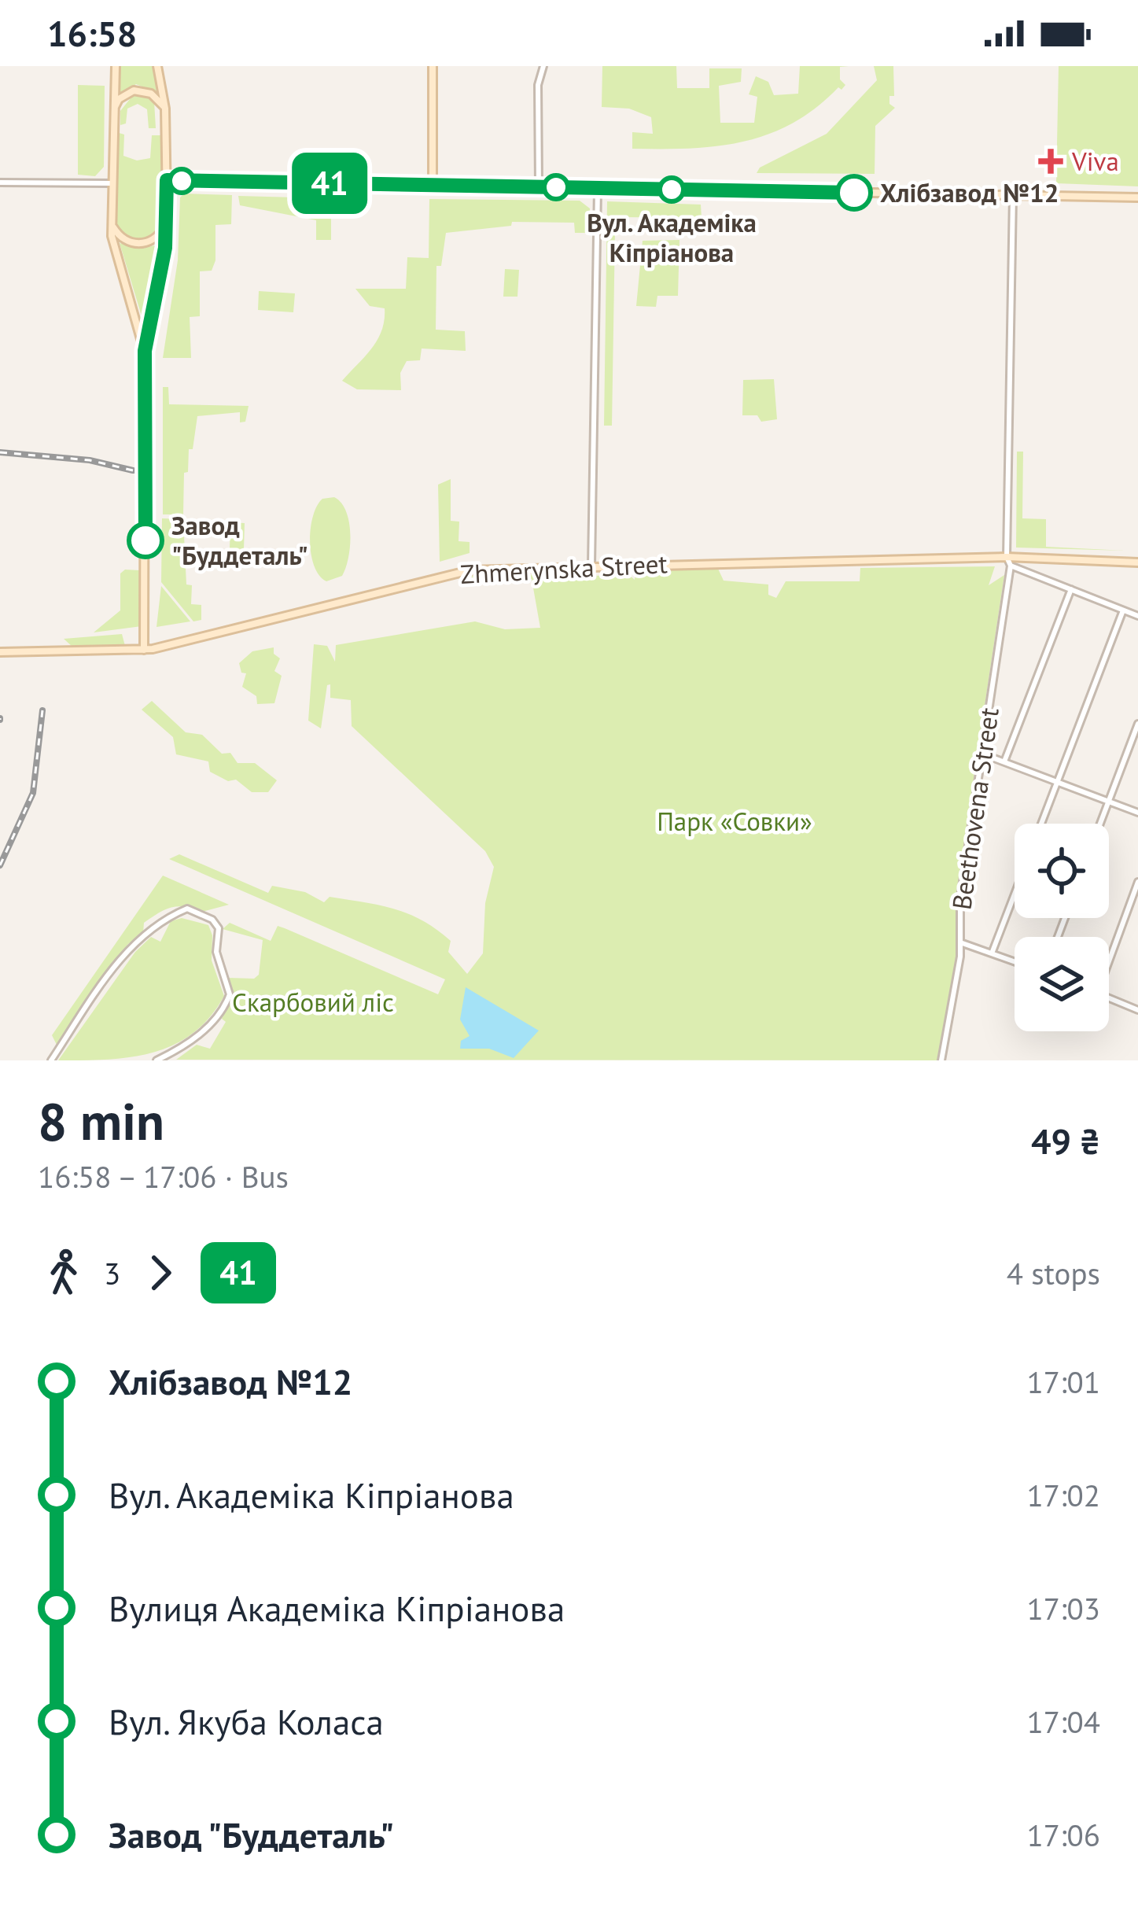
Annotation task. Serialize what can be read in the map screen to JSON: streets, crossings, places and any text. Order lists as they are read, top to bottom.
{
  "streets": {
    "main road": ["Zhmerynska Street"],
    "street": ["Beethovena Street"]
  },
  "parks": ["Парк «Совки»", "Скарбовий ліс"],
  "places": {
    "health": ["Viva"],
    "other": ["Вул. Академіка Кіпріанова", "Хлібзавод №12", "Завод \"Буддеталь\""]
  },
  "lines": ["bus line 41"],
  "page": {
    "status": "16:58",
    "on_map": "41",
    "heading": ["8 min", "16:58 – 17:06 · Bus", "49 ₴"],
    "legs": ["3", "41", "4 stops"],
    "list": [
      {
        "name": "Хлібзавод №12",
        "value": "17:01"
      },
      {
        "name": "Вул. Академіка Кіпріанова",
        "value": "17:02"
      },
      {
        "name": "Вулиця Академіка Кіпріанова",
        "value": "17:03"
      },
      {
        "name": "Вул. Якуба Коласа",
        "value": "17:04"
      },
      {
        "name": "Завод \"Буддеталь\"",
        "value": "17:06"
      }
    ]
  }
}
